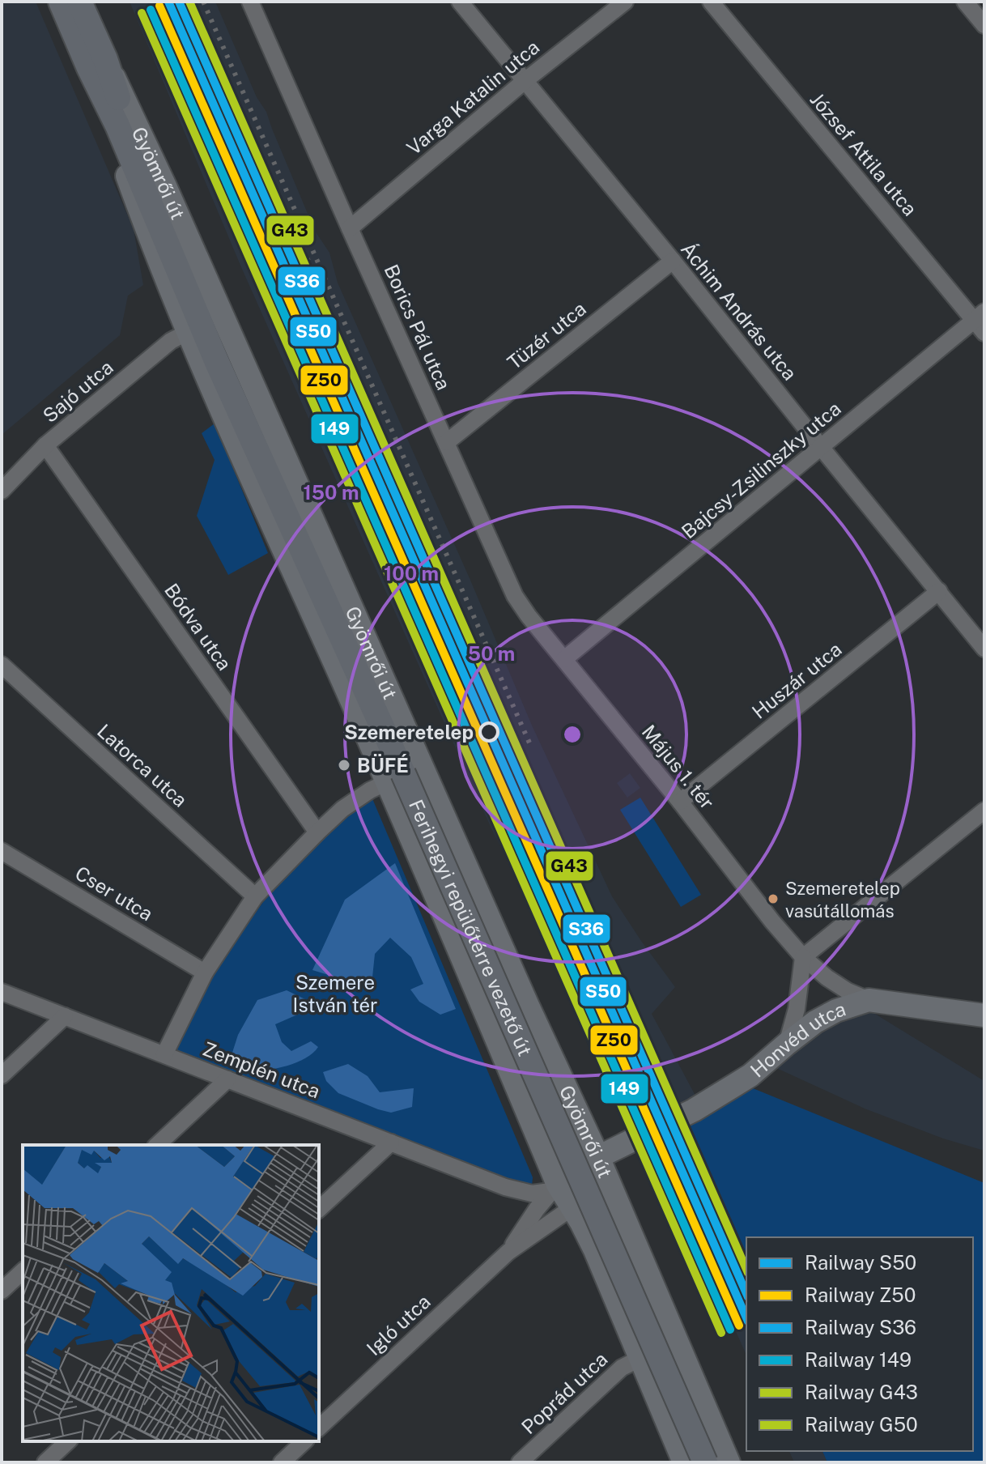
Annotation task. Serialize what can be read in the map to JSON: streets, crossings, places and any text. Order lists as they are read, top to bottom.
{
  "streets": {
    "main road": ["Ferihegyi repülőtérre vezető út"],
    "street": [
      "Varga Katalin utca",
      "József Attila utca",
      "Gyömrői út",
      "Áchim András utca",
      "Borics Pál utca",
      "Tüzér utca",
      "Sajó utca",
      "Bajcsy-Zsilinszky utca",
      "Bódva utca",
      "Huszár utca",
      "Latorca utca",
      "Május 1. tér",
      "Cser utca",
      "Honvéd utca",
      "Zemplén utca",
      "Igló utca",
      "Poprád utca"
    ]
  },
  "crossings": [
    ["Varga Katalin utca", "Áchim András utca"],
    ["Varga Katalin utca", "Borics Pál utca"],
    ["József Attila utca", "Bajcsy-Zsilinszky utca"],
    ["Gyömrői út", "Sajó utca"],
    ["Gyömrői út", "Ferihegyi repülőtérre vezető út"],
    ["Gyömrői út", "Honvéd utca"],
    ["Gyömrői út", "Zemplén utca"],
    ["Gyömrői út", "Igló utca"],
    ["Gyömrői út", "Poprád utca"],
    ["Áchim András utca", "Tüzér utca"],
    ["Áchim András utca", "Bajcsy-Zsilinszky utca"],
    ["Áchim András utca", "Huszár utca"],
    ["Borics Pál utca", "Tüzér utca"],
    ["Borics Pál utca", "Bajcsy-Zsilinszky utca"],
    ["Borics Pál utca", "Május 1. tér"],
    ["Sajó utca", "Bódva utca"],
    ["Bajcsy-Zsilinszky utca", "Május 1. tér"],
    ["Huszár utca", "Május 1. tér"],
    ["Honvéd utca", "Zemplén utca"],
    ["Honvéd utca", "Igló utca"],
    ["Zemplén utca", "Igló utca"]
  ],
  "parks": ["Szemere István tér"],
  "places": ["Szemeretelep", "BÜFÉ", "Szemeretelep vasútállomás"],
  "lines": [
    "rail line S50",
    "rail line S36",
    "rail line G43",
    "rail line Z50",
    "rail line 149",
    "rail line G50"
  ],
  "legend": [
    "Railway S50",
    "Railway Z50",
    "Railway S36",
    "Railway 149",
    "Railway G43",
    "Railway G50"
  ],
  "rings": ["150 m", "100 m", "50 m"]
}
